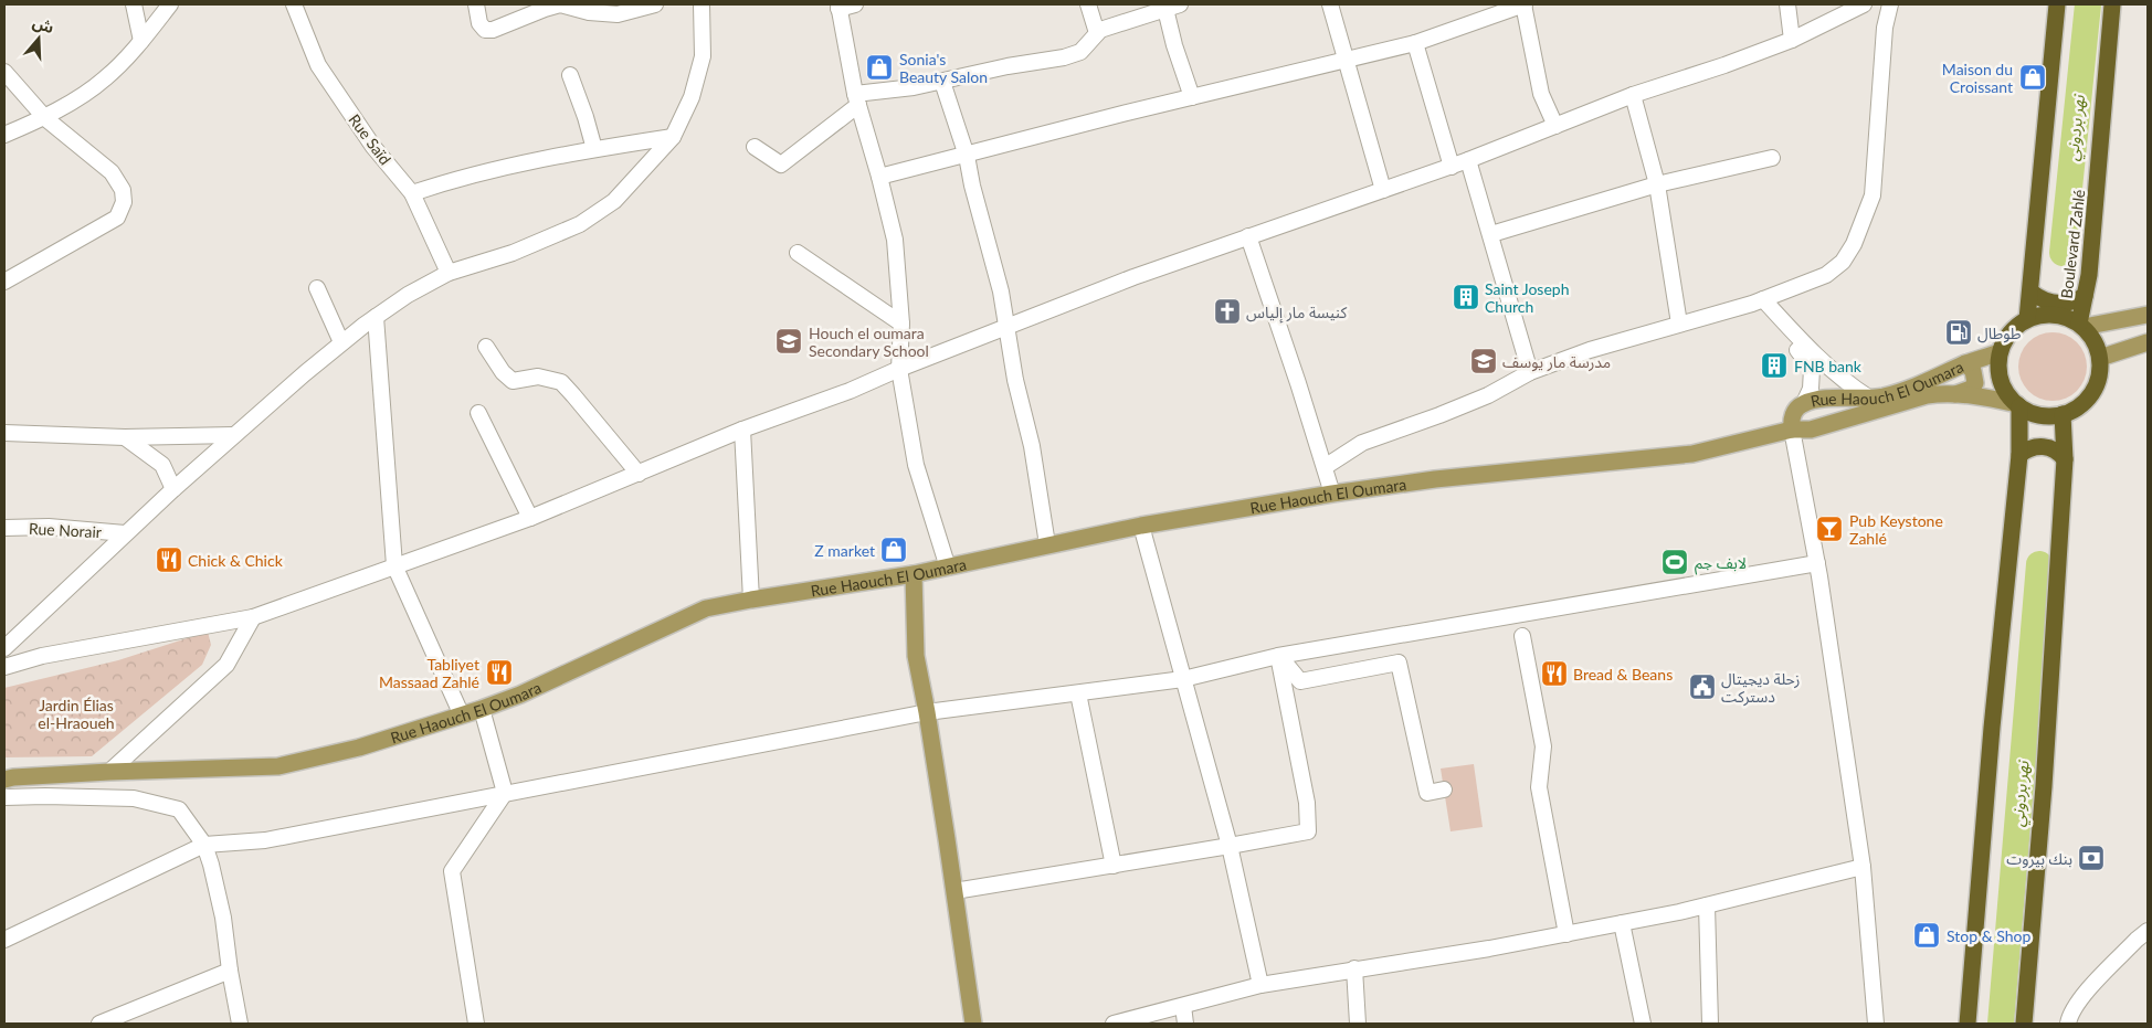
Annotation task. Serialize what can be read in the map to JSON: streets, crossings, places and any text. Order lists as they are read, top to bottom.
{
  "streets": {
    "highway": ["Boulevard Zahlé"],
    "main road": ["Rue Haouch El Oumara"],
    "street": ["Rue Saïd", "Rue Norair"]
  },
  "crossings": [
    ["Boulevard Zahlé", "Rue Haouch El Oumara"]
  ],
  "water": ["نهر بردوني"],
  "parks": ["Jardin Élias el-Hraoueh"],
  "places": {
    "shop": [
      "Sonia's Beauty Salon",
      "Maison du Croissant",
      "Z market",
      "Stop & Shop"
    ],
    "building": ["Saint Joseph Church", "FNB bank"],
    "church": ["كنيسة مار إلياس"],
    "fuel station": ["طوطال"],
    "school or university": ["Houch el oumara Secondary School", "مدرسة مار يوسف"],
    "bar": ["Pub Keystone Zahlé"],
    "restaurant": ["Chick & Chick", "Tabliyet Massaad Zahlé", "Bread & Beans"],
    "sports": ["لابف جم"],
    "public building": ["زحلة ديجيتال دستركت"],
    "bank": ["بنك بيروت"]
  },
  "north": "top"
}
